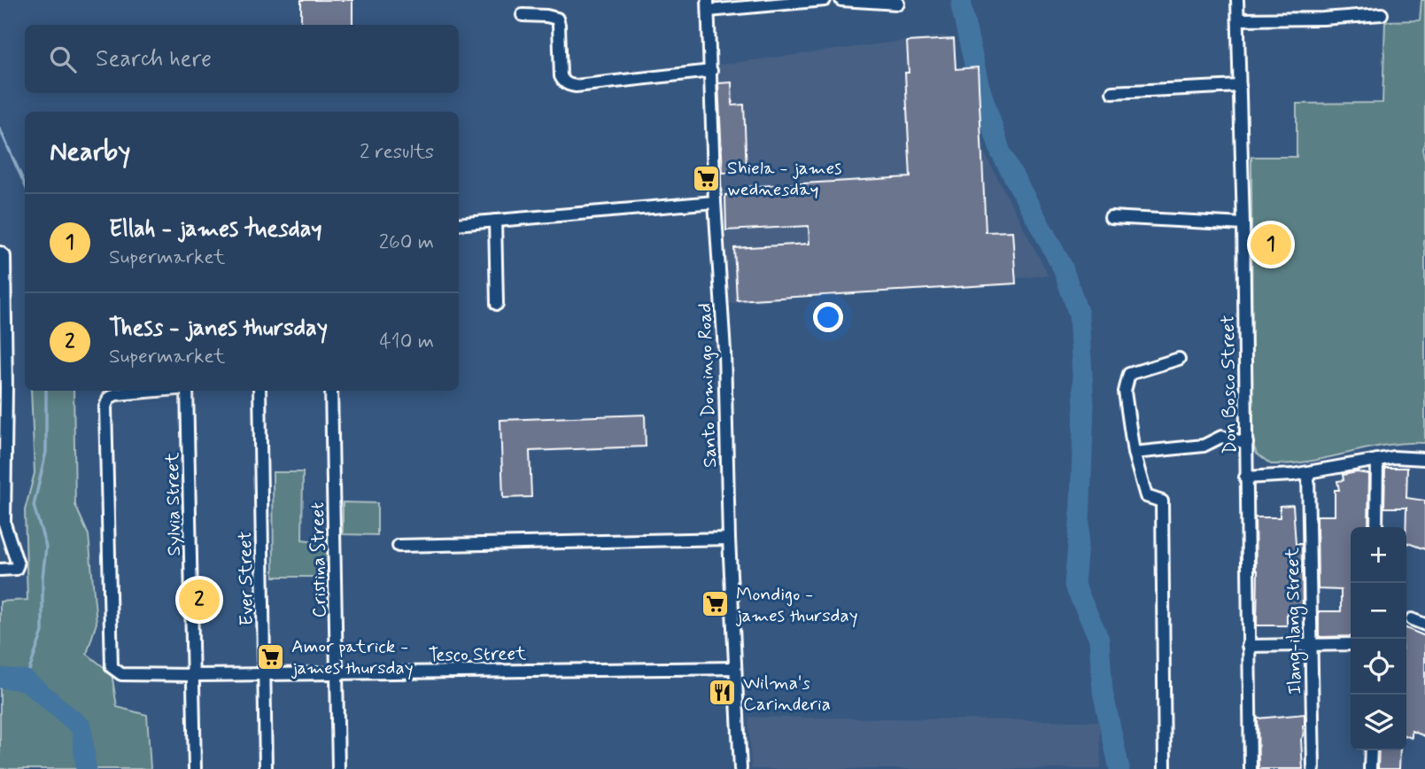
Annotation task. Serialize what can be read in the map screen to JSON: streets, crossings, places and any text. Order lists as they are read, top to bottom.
{
  "streets": {
    "street": [
      "Don Bosco Street",
      "Santo Domingo Road",
      "Sylvia Street",
      "Cristina Street",
      "Ever Street",
      "Ilang-ilang Street",
      "Tesco Street"
    ]
  },
  "crossings": [
    ["Santo Domingo Road", "Tesco Street"],
    ["Sylvia Street", "Tesco Street"],
    ["Cristina Street", "Tesco Street"],
    ["Ever Street", "Tesco Street"]
  ],
  "places": {
    "supermarket": ["Shiela - james wednesday", "Mondigo - james thursday", "Amor patrick - james thursday"],
    "restaurant": ["Wilma's Carinderia"]
  },
  "page": {
    "search": "Search here",
    "heading": ["Nearby", "2 results"],
    "list": [
      {
        "mark": "1",
        "name": "Ellah - james tuesday",
        "note": "Supermarket",
        "value": "260 m"
      },
      {
        "mark": "2",
        "name": "Thess - janes thursday",
        "note": "Supermarket",
        "value": "410 m"
      }
    ],
    "pins": ["1", "2"],
    "map_buttons": ["+", "−"]
  }
}
